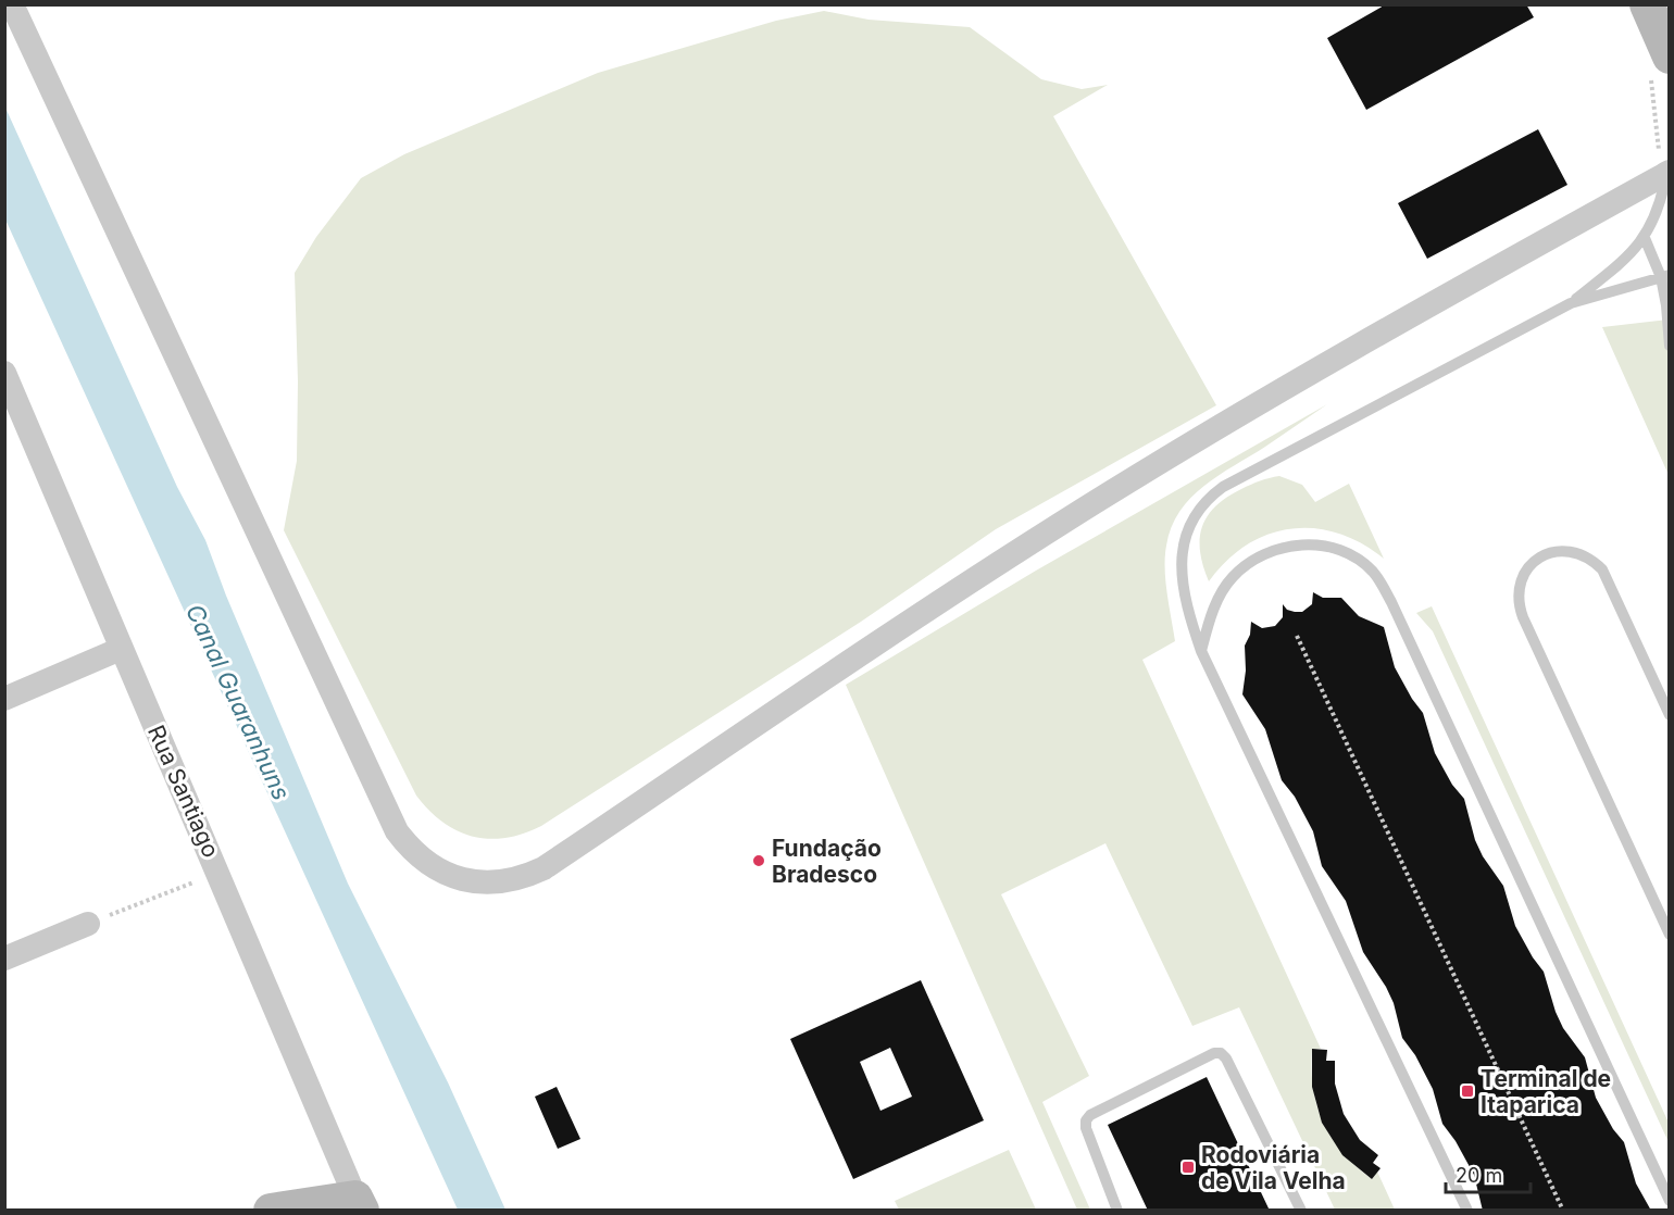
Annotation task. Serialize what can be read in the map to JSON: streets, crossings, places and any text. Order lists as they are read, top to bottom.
{
  "streets": {
    "street": ["Rua Santiago"]
  },
  "water": ["Canal Guaranhuns"],
  "places": {
    "other": ["Fundação Bradesco"],
    "transit": ["Terminal de Itaparica", "Rodoviária de Vila Velha"]
  },
  "scale_bar": "20 m"
}
